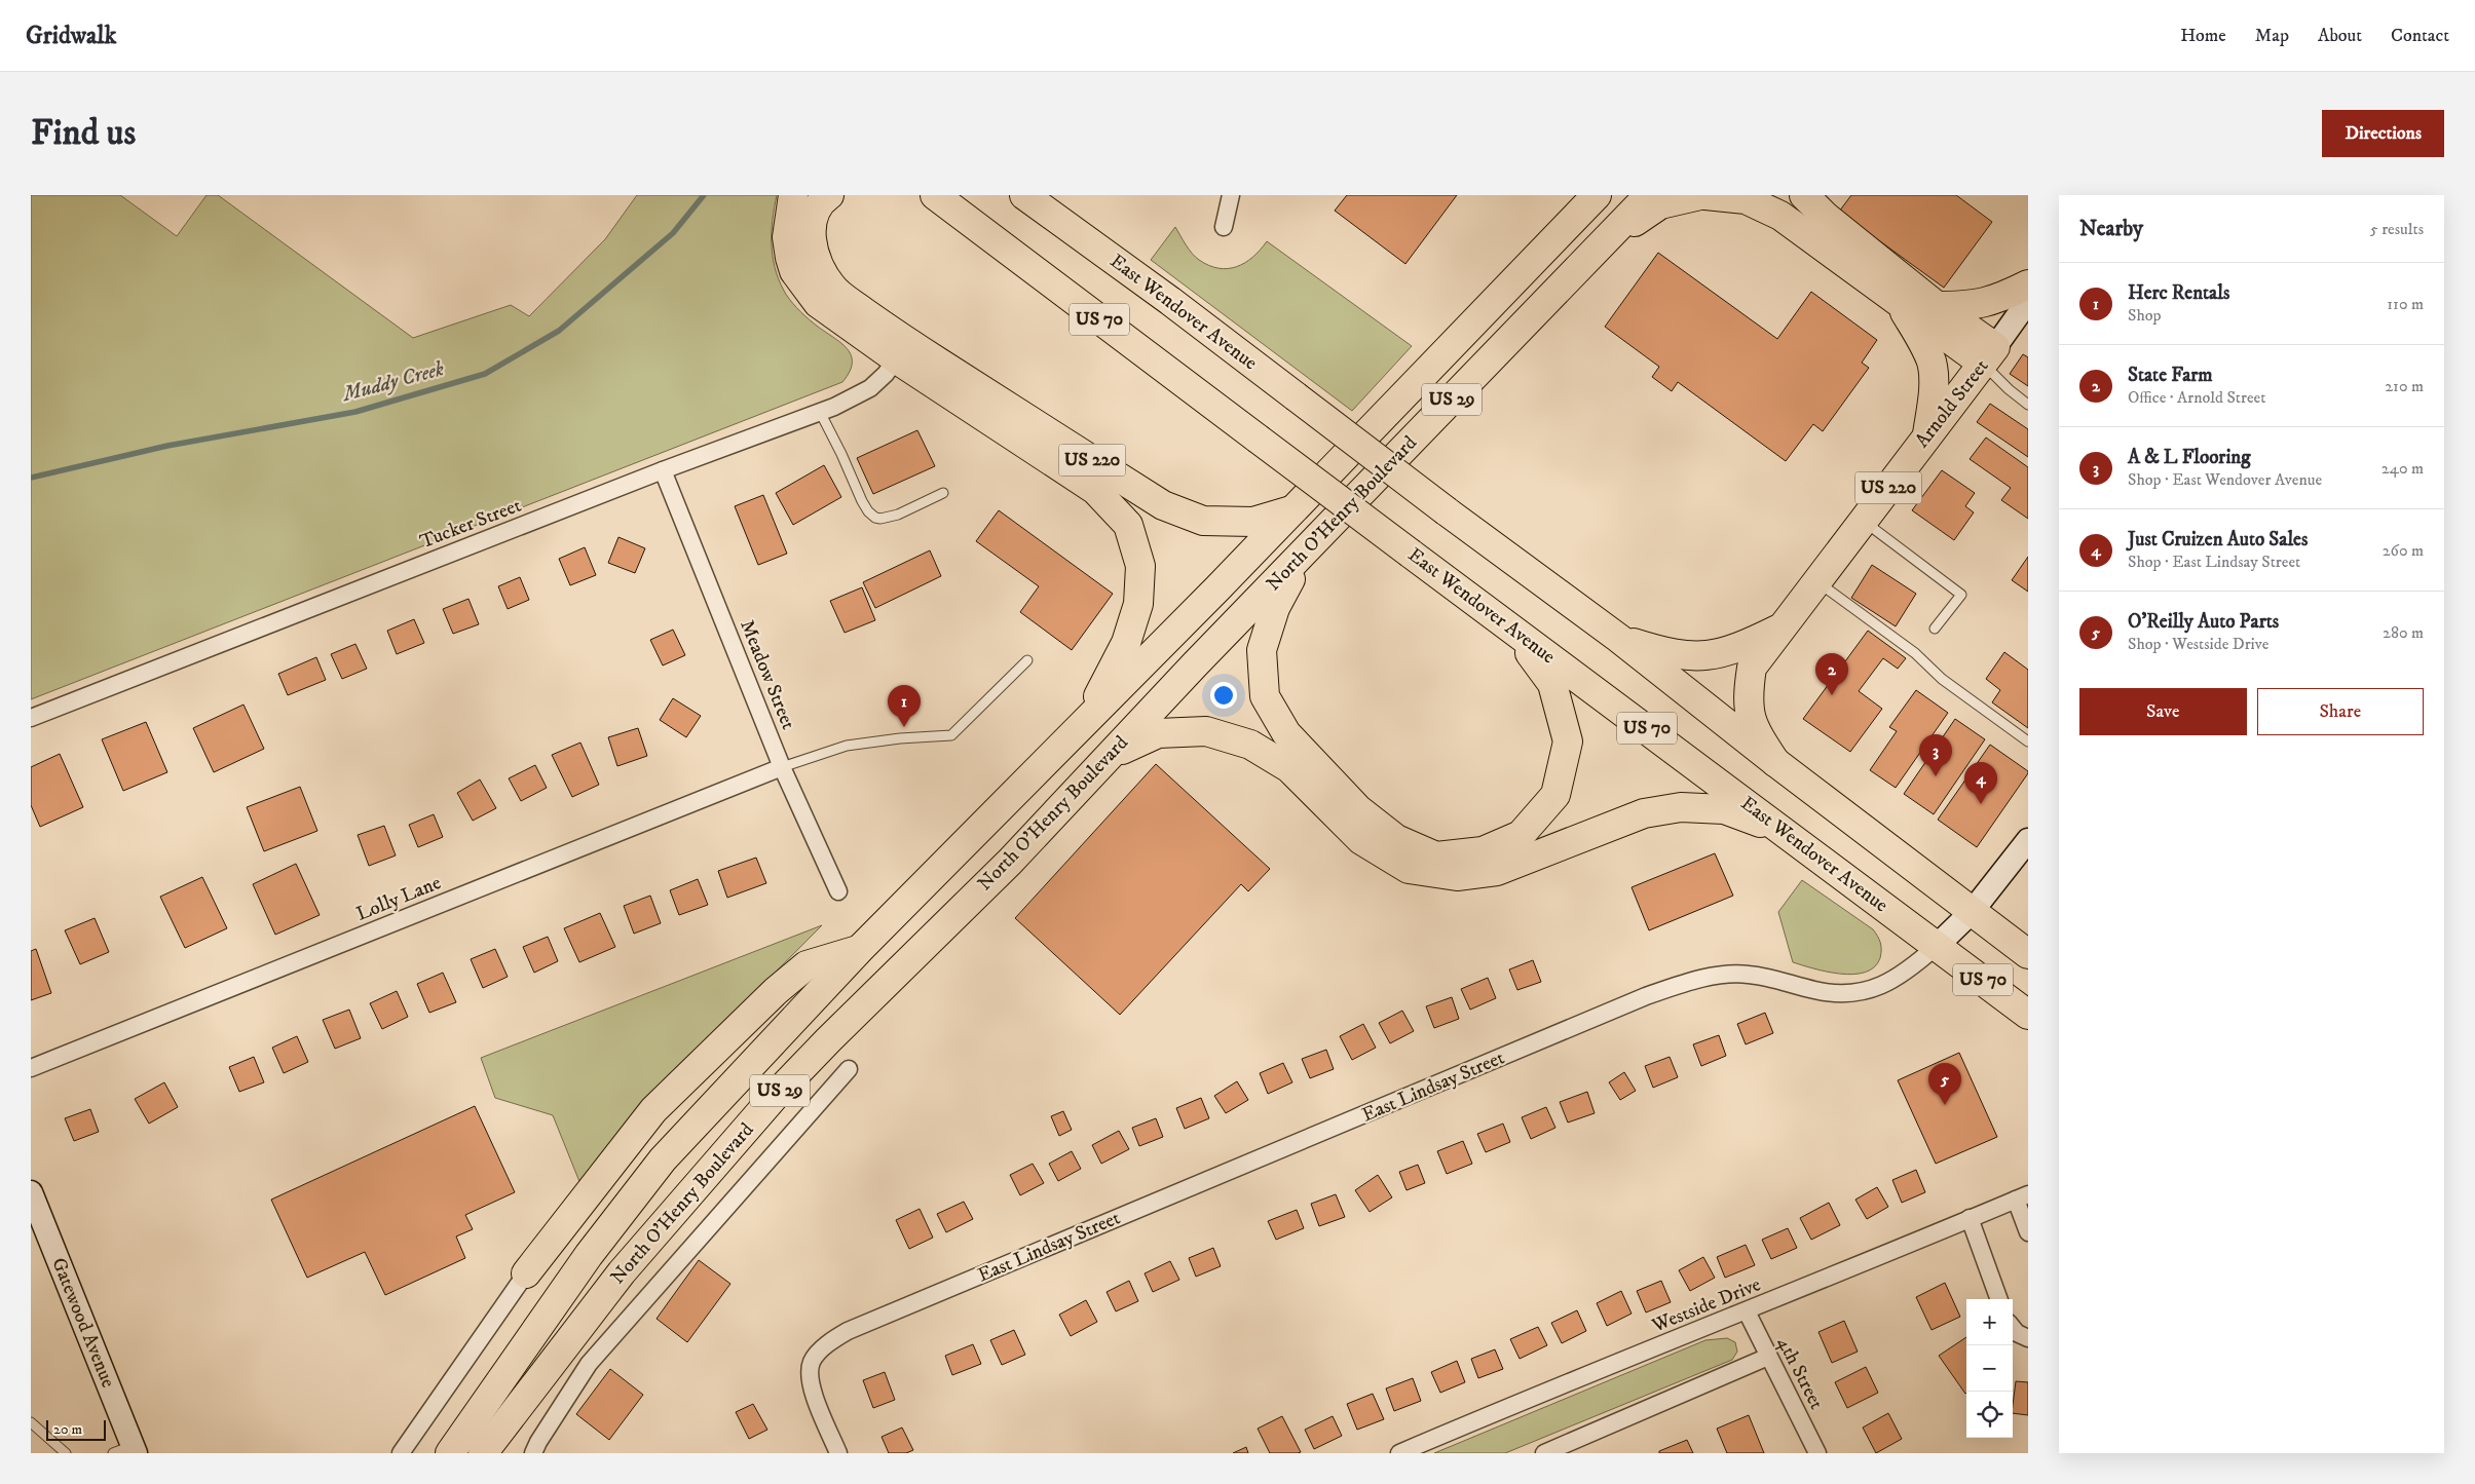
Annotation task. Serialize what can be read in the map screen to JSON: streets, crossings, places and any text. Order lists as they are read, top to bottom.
{
  "streets": {
    "highway": [
      "East Wendover Avenue",
      "US 70",
      "US 29",
      "Arnold Street",
      "US 220",
      "North O'Henry Boulevard"
    ],
    "street": [
      "Tucker Street",
      "Meadow Street",
      "Lolly Lane",
      "East Lindsay Street",
      "Westside Drive",
      "Gatewood Avenue",
      "4th Street"
    ]
  },
  "crossings": [
    ["East Wendover Avenue", "US 220"],
    ["East Wendover Avenue", "East Lindsay Street"],
    ["Arnold Street", "US 220"],
    ["US 220", "North O'Henry Boulevard"],
    ["US 220", "Tucker Street"],
    ["Tucker Street", "Meadow Street"],
    ["Meadow Street", "Lolly Lane"],
    ["Westside Drive", "4th Street"]
  ],
  "water": ["Muddy Creek"],
  "scale_bar": "20 m",
  "page": {
    "header": "Gridwalk",
    "nav": [
      "Home",
      "Map",
      "About",
      "Contact"
    ],
    "buttons": [
      "Directions",
      ["Save", "Share"]
    ],
    "title": "Find us",
    "heading": ["Nearby", "5 results"],
    "list": [
      {
        "mark": "1",
        "name": "Herc Rentals",
        "note": "Shop",
        "value": "110 m"
      },
      {
        "mark": "2",
        "name": "State Farm",
        "note": "Office · Arnold Street",
        "value": "210 m"
      },
      {
        "mark": "3",
        "name": "A & L Flooring",
        "note": "Shop · East Wendover Avenue",
        "value": "240 m"
      },
      {
        "mark": "4",
        "name": "Just Cruizen Auto Sales",
        "note": "Shop · East Lindsay Street",
        "value": "260 m"
      },
      {
        "mark": "5",
        "name": "O'Reilly Auto Parts",
        "note": "Shop · Westside Drive",
        "value": "280 m"
      }
    ],
    "pins": [
      "2",
      "1",
      "3",
      "4",
      "5"
    ],
    "map_buttons": ["+", "−"],
    "scale": "20 m"
  }
}
